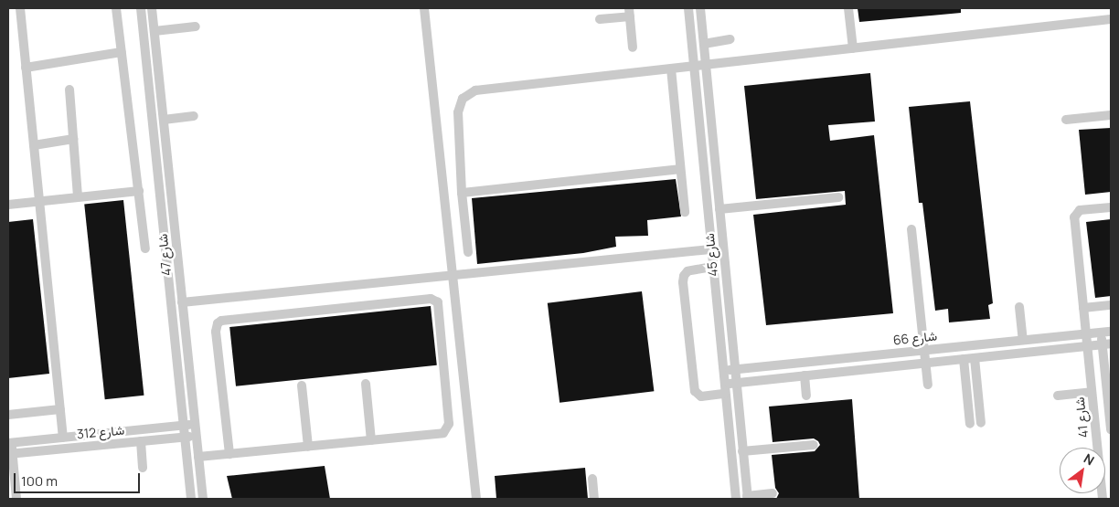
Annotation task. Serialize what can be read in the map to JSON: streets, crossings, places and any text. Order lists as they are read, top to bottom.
{
  "streets": {
    "street": [
      "شارع 47",
      "شارع 45",
      "شارع 66",
      "شارع 41",
      "شارع 312"
    ]
  },
  "crossings": [
    ["شارع 47", "شارع 312"],
    ["شارع 45", "شارع 66"],
    ["شارع 66", "شارع 41"]
  ],
  "scale_bar": "100 m",
  "north": "top right"
}
